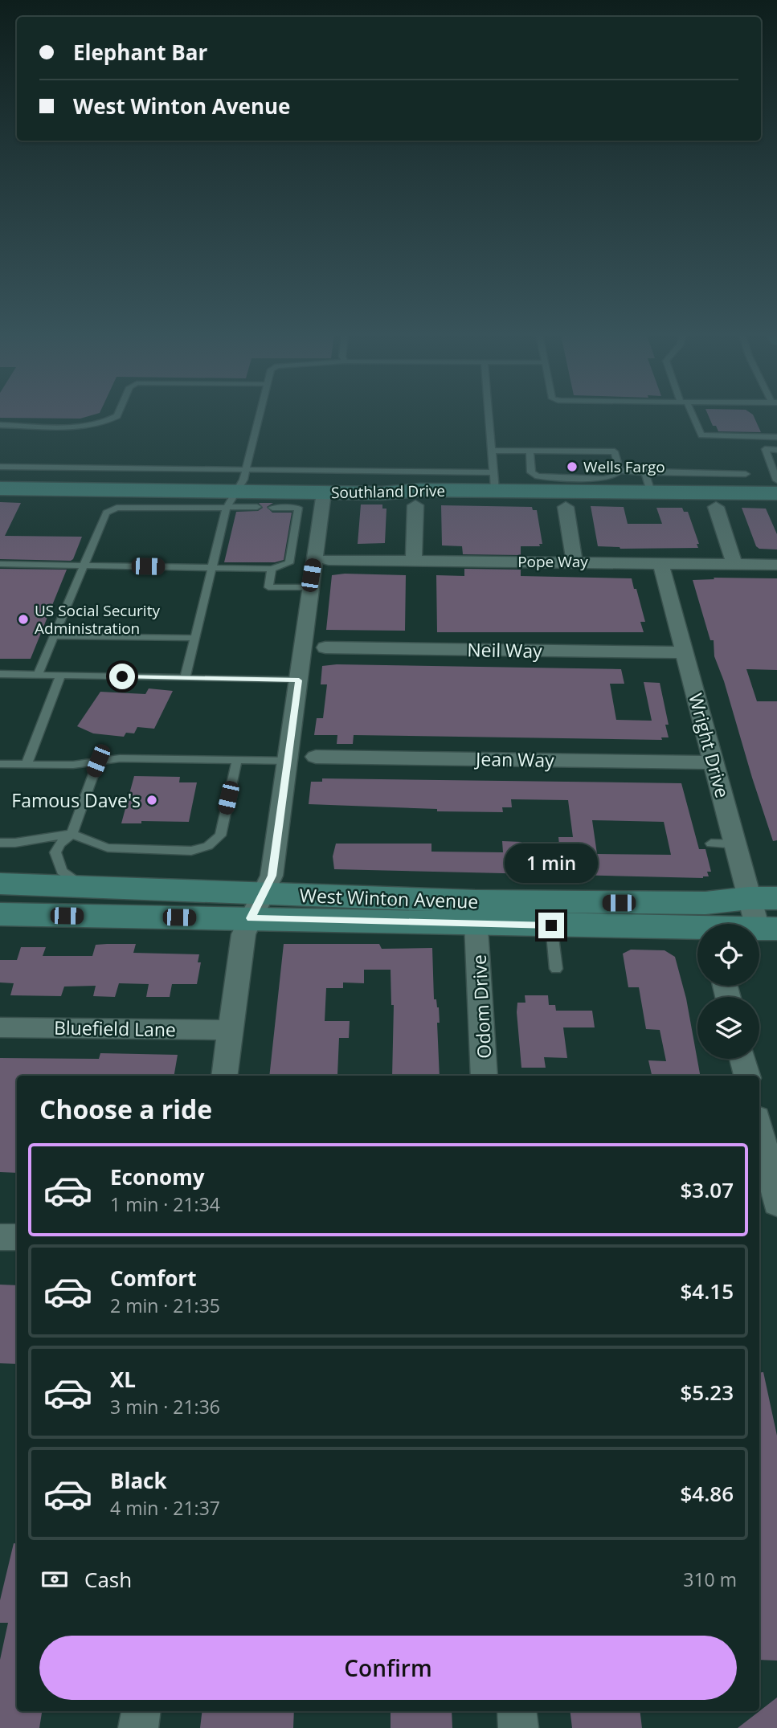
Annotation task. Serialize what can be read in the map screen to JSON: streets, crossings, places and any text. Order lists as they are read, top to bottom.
{
  "streets": {
    "main road": ["Southland Drive", "West Winton Avenue"],
    "street": [
      "Pope Way",
      "Neil Way",
      "Wright Drive",
      "Jean Way",
      "Odom Drive",
      "Bluefield Lane"
    ]
  },
  "crossings": [
    ["Pope Way", "Wright Drive"],
    ["Neil Way", "Wright Drive"],
    ["Wright Drive", "Jean Way"],
    ["Wright Drive", "West Winton Avenue"],
    ["West Winton Avenue", "Odom Drive"]
  ],
  "places": ["Wells Fargo", "US Social Security Administration", "Famous Dave's"],
  "page": {
    "banner": ["Elephant Bar", "West Winton Avenue"],
    "bubble": "1 min",
    "heading": "Choose a ride",
    "list": [
      {
        "name": "Economy",
        "note": "1 min · 21:34",
        "value": "$3.07"
      },
      {
        "name": "Comfort",
        "note": "2 min · 21:35",
        "value": "$4.15"
      },
      {
        "name": "XL",
        "note": "3 min · 21:36",
        "value": "$5.23"
      },
      {
        "name": "Black",
        "note": "4 min · 21:37",
        "value": "$4.86"
      }
    ],
    "pay": ["Cash", "310 m"],
    "buttons": "Confirm"
  }
}
